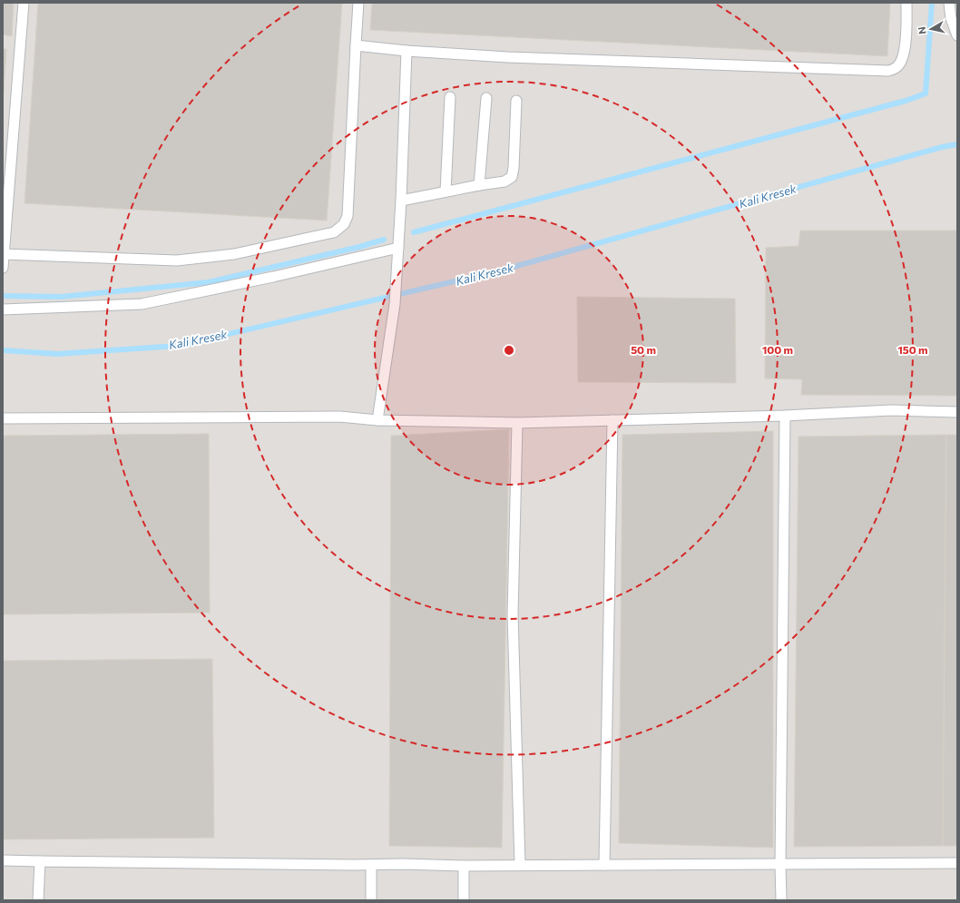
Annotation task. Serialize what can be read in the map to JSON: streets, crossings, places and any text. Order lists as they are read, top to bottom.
{
  "water": ["Kali Kresek"],
  "north": "left",
  "rings": ["50 m", "100 m", "150 m"]
}
